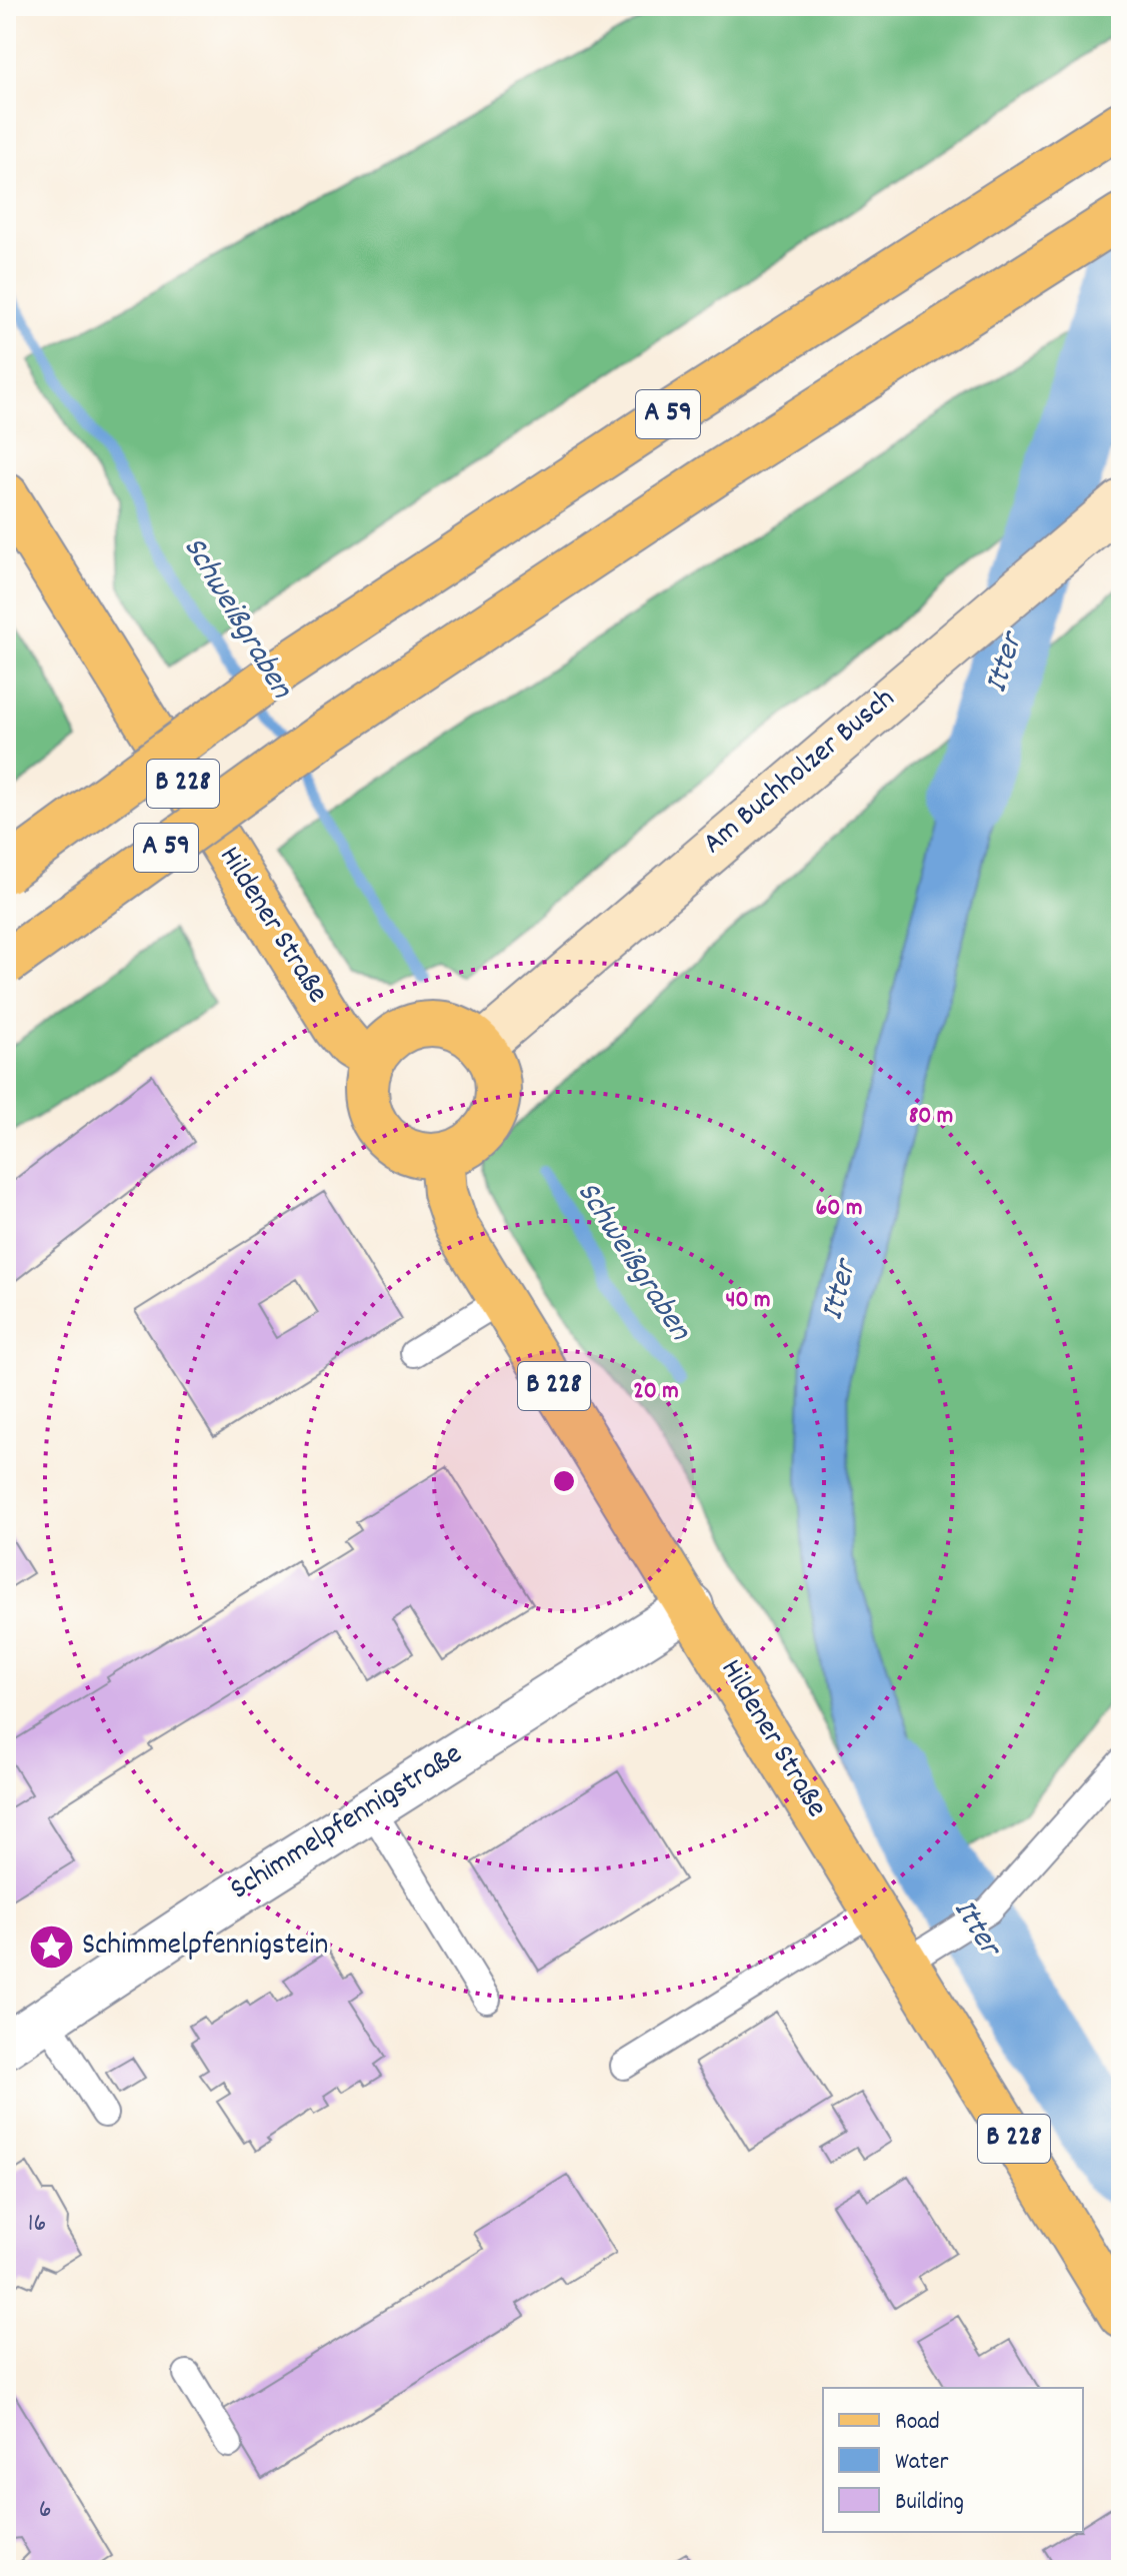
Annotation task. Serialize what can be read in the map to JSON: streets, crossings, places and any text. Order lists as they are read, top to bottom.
{
  "streets": {
    "main road": [
      "A 59",
      "Am Buchholzer Busch",
      "B 228",
      "Hildener Straße"
    ],
    "street": ["Schimmelpfennigstraße"]
  },
  "crossings": [
    ["Am Buchholzer Busch", "Hildener Straße"],
    ["Hildener Straße", "Schimmelpfennigstraße"]
  ],
  "water": ["Schweißgraben", "Itter"],
  "places": {
    "place": ["Schimmelpfennigstein"]
  },
  "house_numbers": ["16", "6"],
  "legend": ["Road", "Water", "Building"],
  "rings": [
    "80 m",
    "60 m",
    "40 m",
    "20 m"
  ]
}
